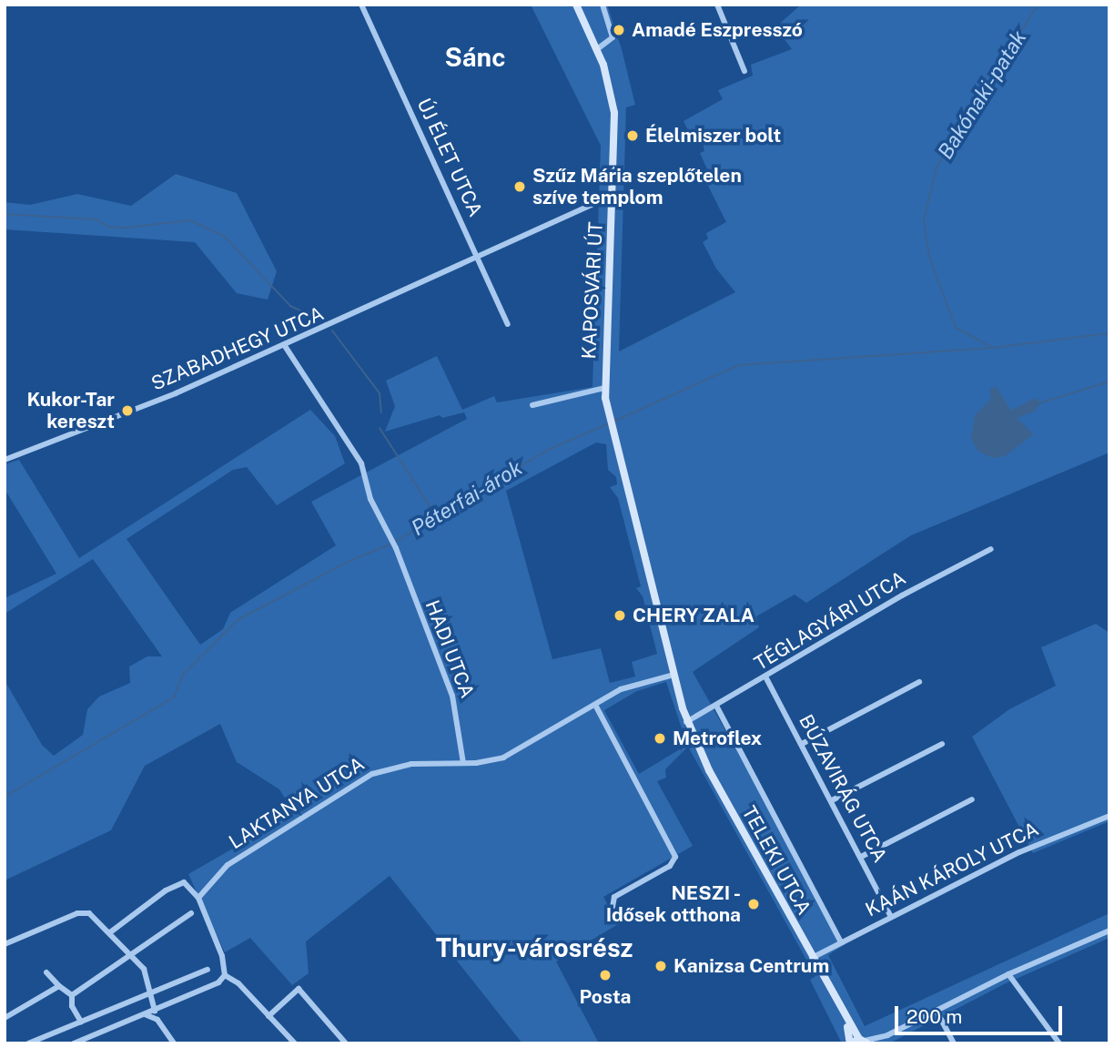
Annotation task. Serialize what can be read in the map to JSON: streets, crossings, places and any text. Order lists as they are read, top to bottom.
{
  "streets": {
    "main road": ["KAPOSVÁRI ÚT", "TELEKI UTCA"],
    "street": [
      "ÚJ ÉLET UTCA",
      "SZABADHEGY UTCA",
      "TÉGLAGYÁRI UTCA",
      "HADI UTCA",
      "BÚZAVIRÁG UTCA",
      "LAKTANYA UTCA",
      "KAÁN KÁROLY UTCA"
    ]
  },
  "crossings": [
    ["ÚJ ÉLET UTCA", "SZABADHEGY UTCA"],
    ["KAPOSVÁRI ÚT", "SZABADHEGY UTCA"],
    ["KAPOSVÁRI ÚT", "TÉGLAGYÁRI UTCA"],
    ["KAPOSVÁRI ÚT", "LAKTANYA UTCA"],
    ["KAPOSVÁRI ÚT", "TELEKI UTCA"],
    ["SZABADHEGY UTCA", "HADI UTCA"],
    ["TÉGLAGYÁRI UTCA", "BÚZAVIRÁG UTCA"],
    ["TÉGLAGYÁRI UTCA", "TELEKI UTCA"],
    ["HADI UTCA", "LAKTANYA UTCA"],
    ["BÚZAVIRÁG UTCA", "KAÁN KÁROLY UTCA"],
    ["TELEKI UTCA", "KAÁN KÁROLY UTCA"]
  ],
  "districts": ["Sánc", "Thury-városrész"],
  "water": ["Bakónaki-patak", "Péterfai-árok"],
  "places": [
    "Amadé Eszpresszó",
    "Élelmiszer bolt",
    "Szűz Mária szeplőtelen szíve templom",
    "Kukor-Tar kereszt",
    "CHERY ZALA",
    "Metroflex",
    "NESZI - Idősek otthona",
    "Kanizsa Centrum",
    "Posta"
  ],
  "scale_bar": "200 m"
}
